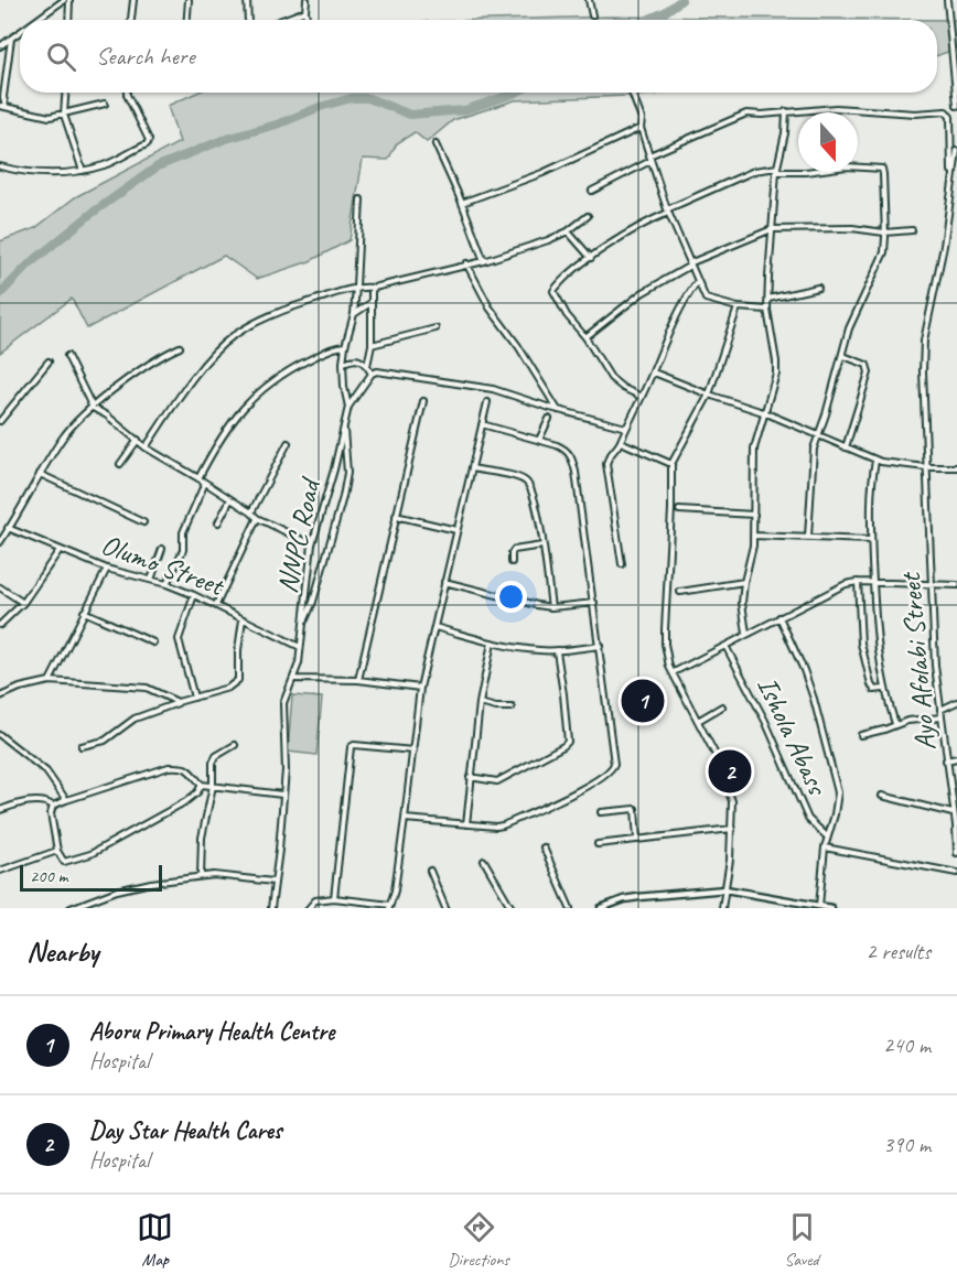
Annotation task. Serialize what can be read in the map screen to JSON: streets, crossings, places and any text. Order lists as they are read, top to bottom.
{
  "streets": {
    "street": [
      "NNPC Road",
      "Olumo Street",
      "Ayo Afolabi Street",
      "Ishola Abass"
    ]
  },
  "crossings": [
    ["NNPC Road", "Olumo Street"]
  ],
  "scale_bar": "200 m",
  "north": "bottom",
  "page": {
    "search": "Search here",
    "pins": ["1", "2"],
    "scale": "200 m",
    "heading": ["Nearby", "2 results"],
    "list": [
      {
        "mark": "1",
        "name": "Aboru Primary Health Centre",
        "note": "Hospital",
        "value": "240 m"
      },
      {
        "mark": "2",
        "name": "Day Star Health Cares",
        "note": "Hospital",
        "value": "390 m"
      }
    ],
    "nav": ["Map", "Directions", "Saved"]
  }
}
